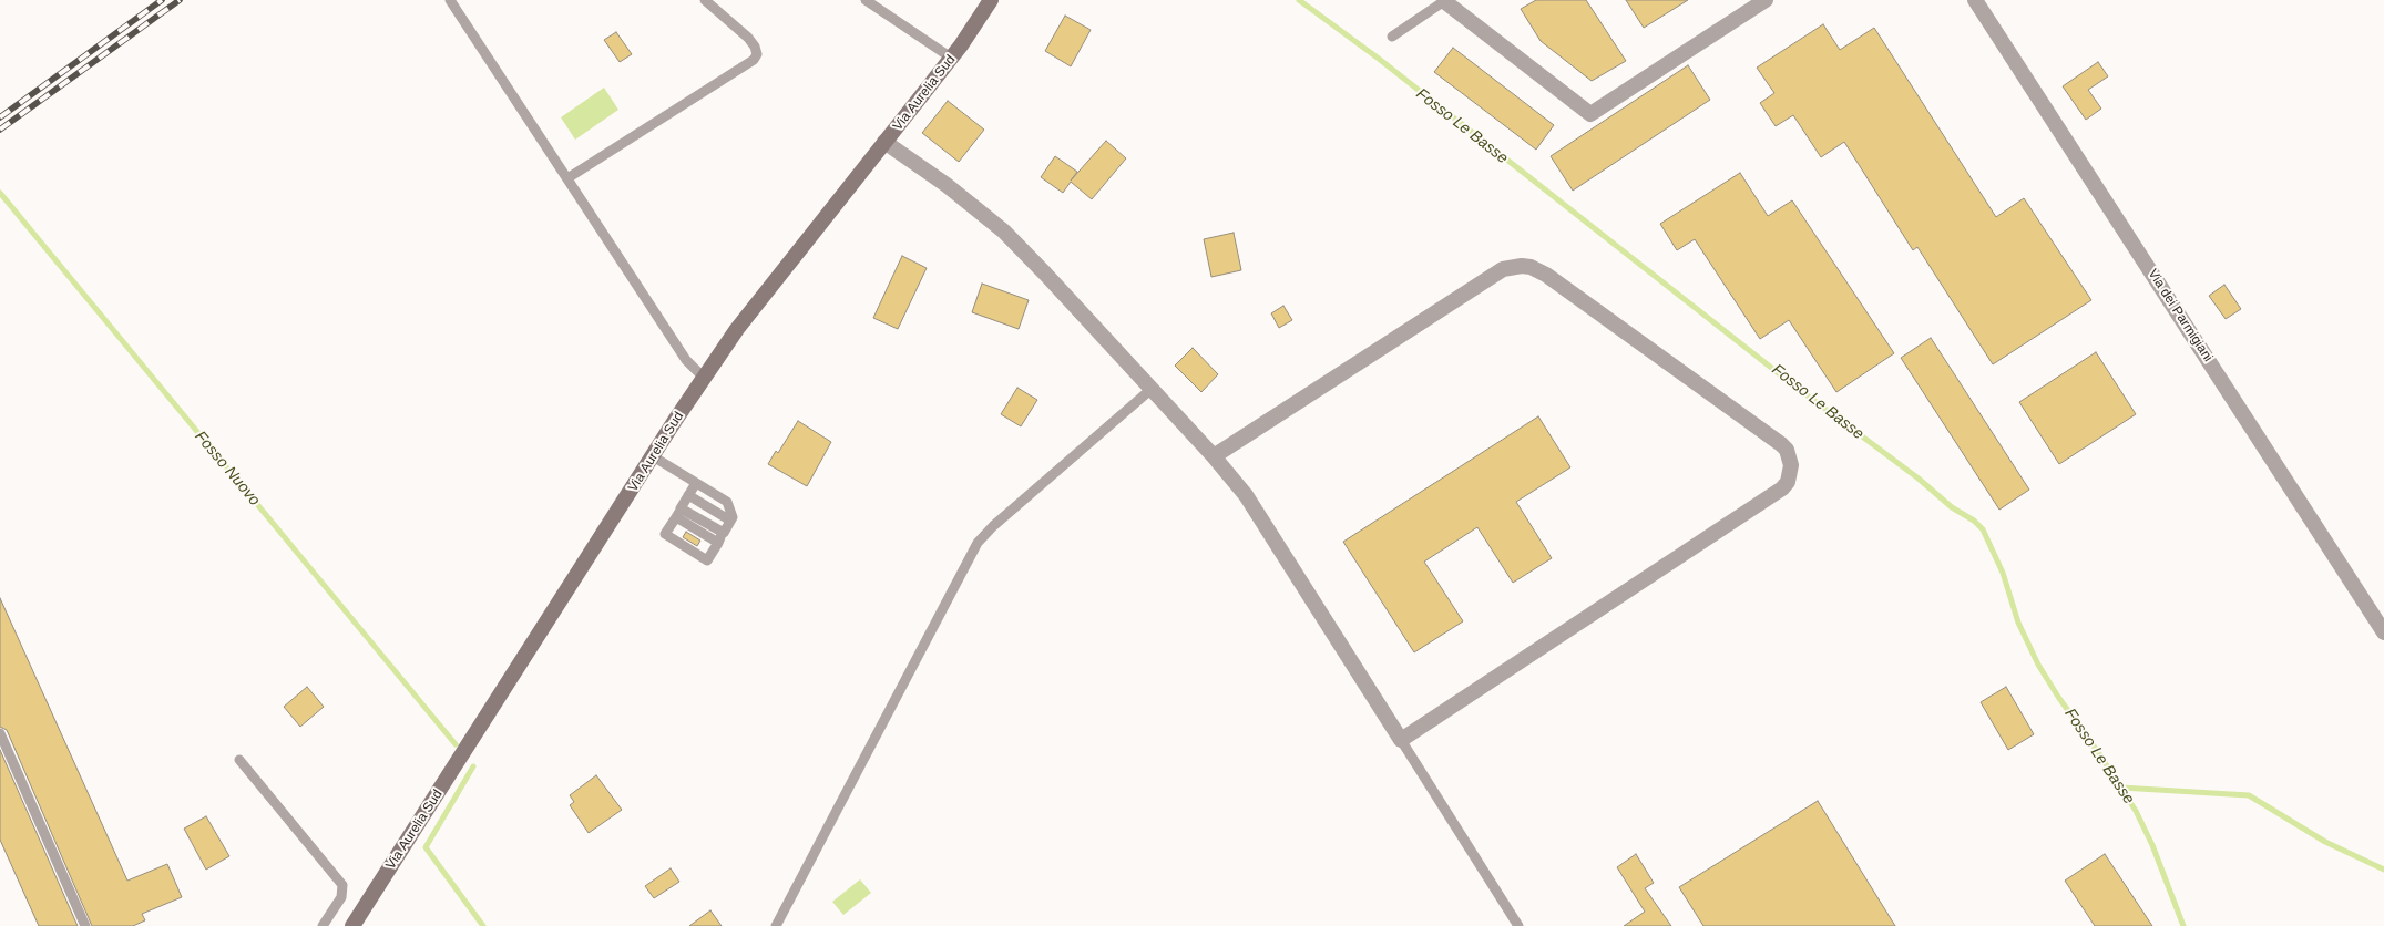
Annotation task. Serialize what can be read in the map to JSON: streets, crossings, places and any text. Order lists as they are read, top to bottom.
{
  "streets": {
    "main road": ["Via Aurelia Sud"],
    "street": ["Via dei Parmigiani"]
  },
  "water": ["Fosso Le Basse", "Fosso Nuovo"]
}
